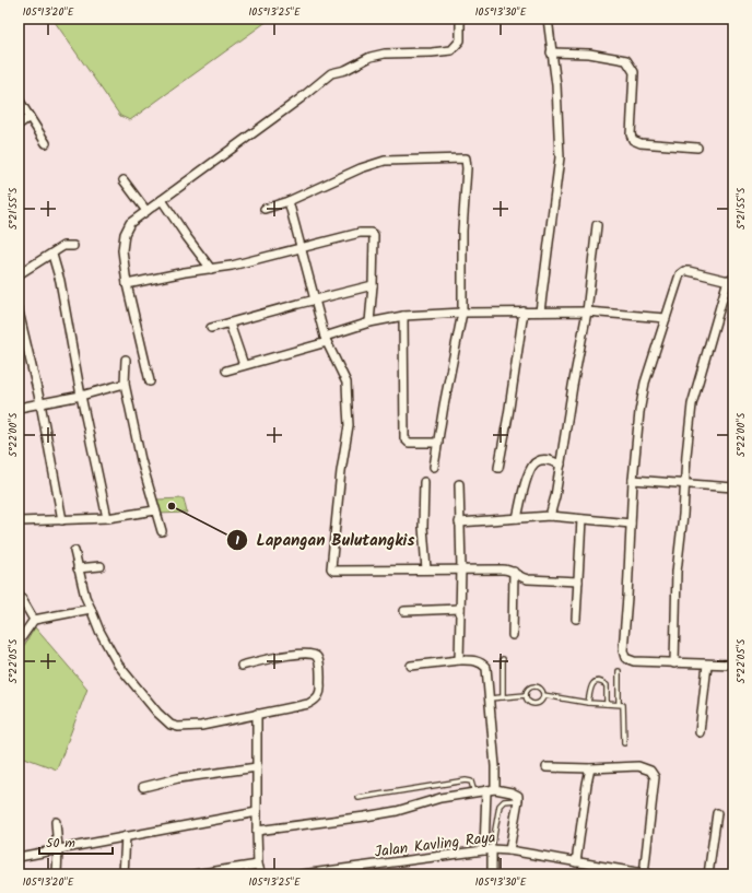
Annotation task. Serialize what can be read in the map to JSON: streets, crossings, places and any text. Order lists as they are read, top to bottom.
{
  "streets": {
    "street": ["Jalan Kavling Raya"]
  },
  "places": ["Lapangan Bulutangkis"],
  "scale_bar": "50 m",
  "coordinates": [
    "105°13'20\"E",
    "105°13'25\"E",
    "105°13'30\"E",
    "5°21'55\"S",
    "5°22'00\"S",
    "5°22'05\"S"
  ]
}
